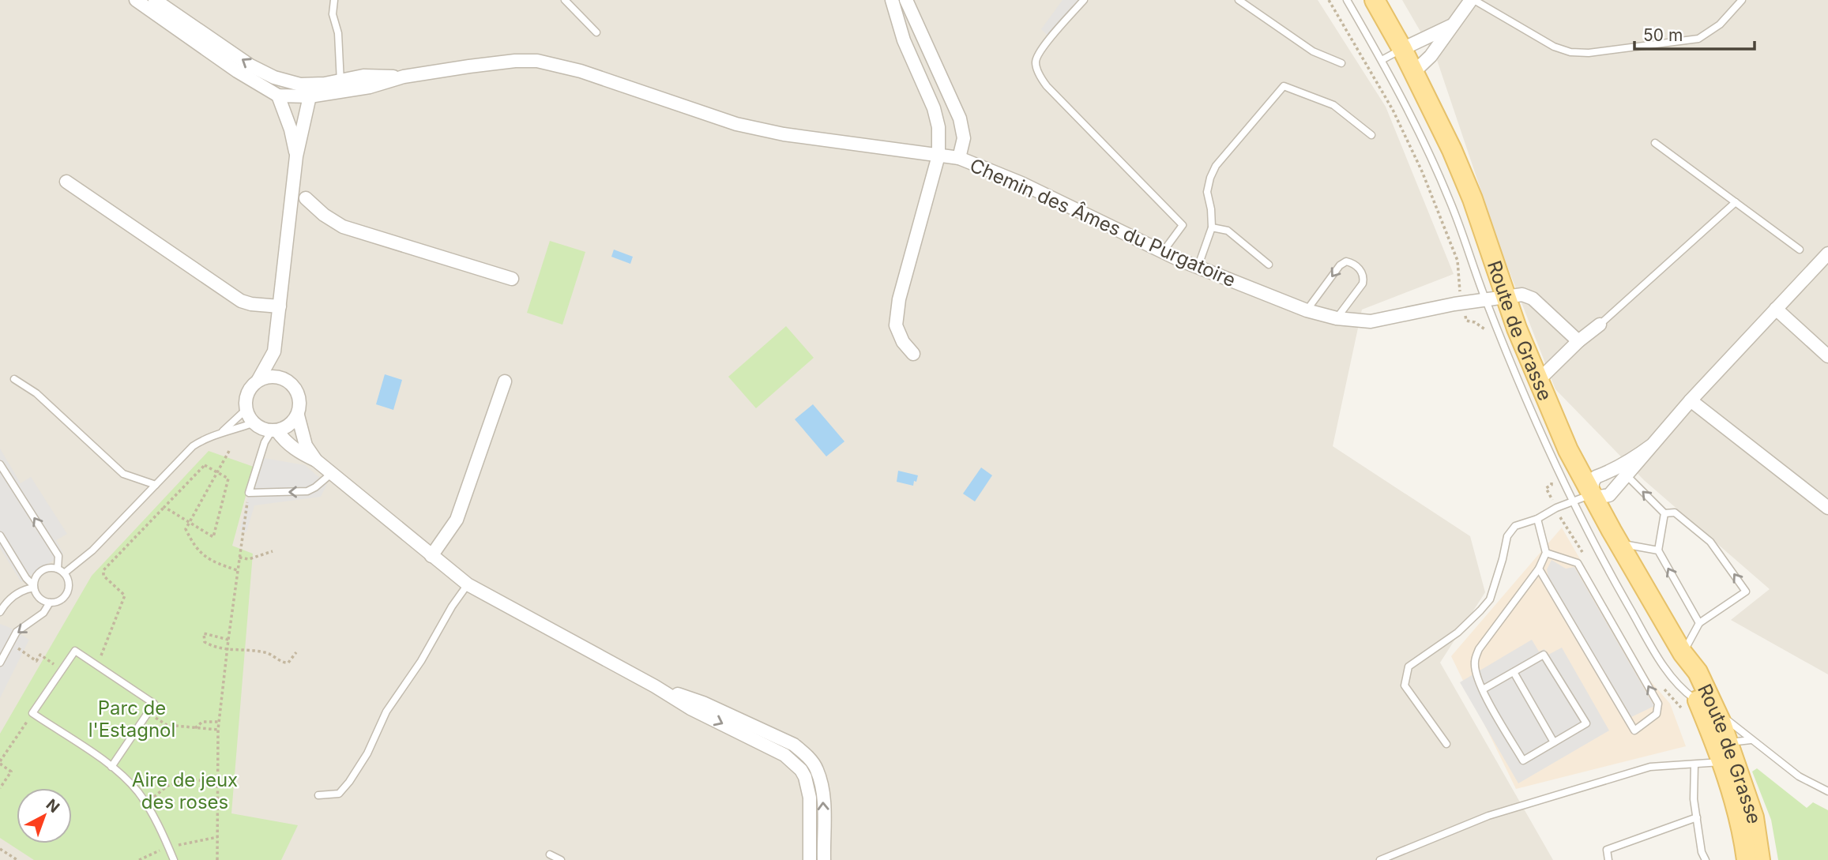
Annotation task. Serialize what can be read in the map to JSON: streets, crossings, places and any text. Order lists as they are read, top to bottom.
{
  "streets": {
    "main road": ["Route de Grasse"],
    "street": ["Chemin des Âmes du Purgatoire"]
  },
  "crossings": [
    ["Chemin des Âmes du Purgatoire", "Route de Grasse"]
  ],
  "parks": ["Parc de l'Estagnol", "Aire de jeux des roses"],
  "scale_bar": "50 m",
  "north": "top right"
}
